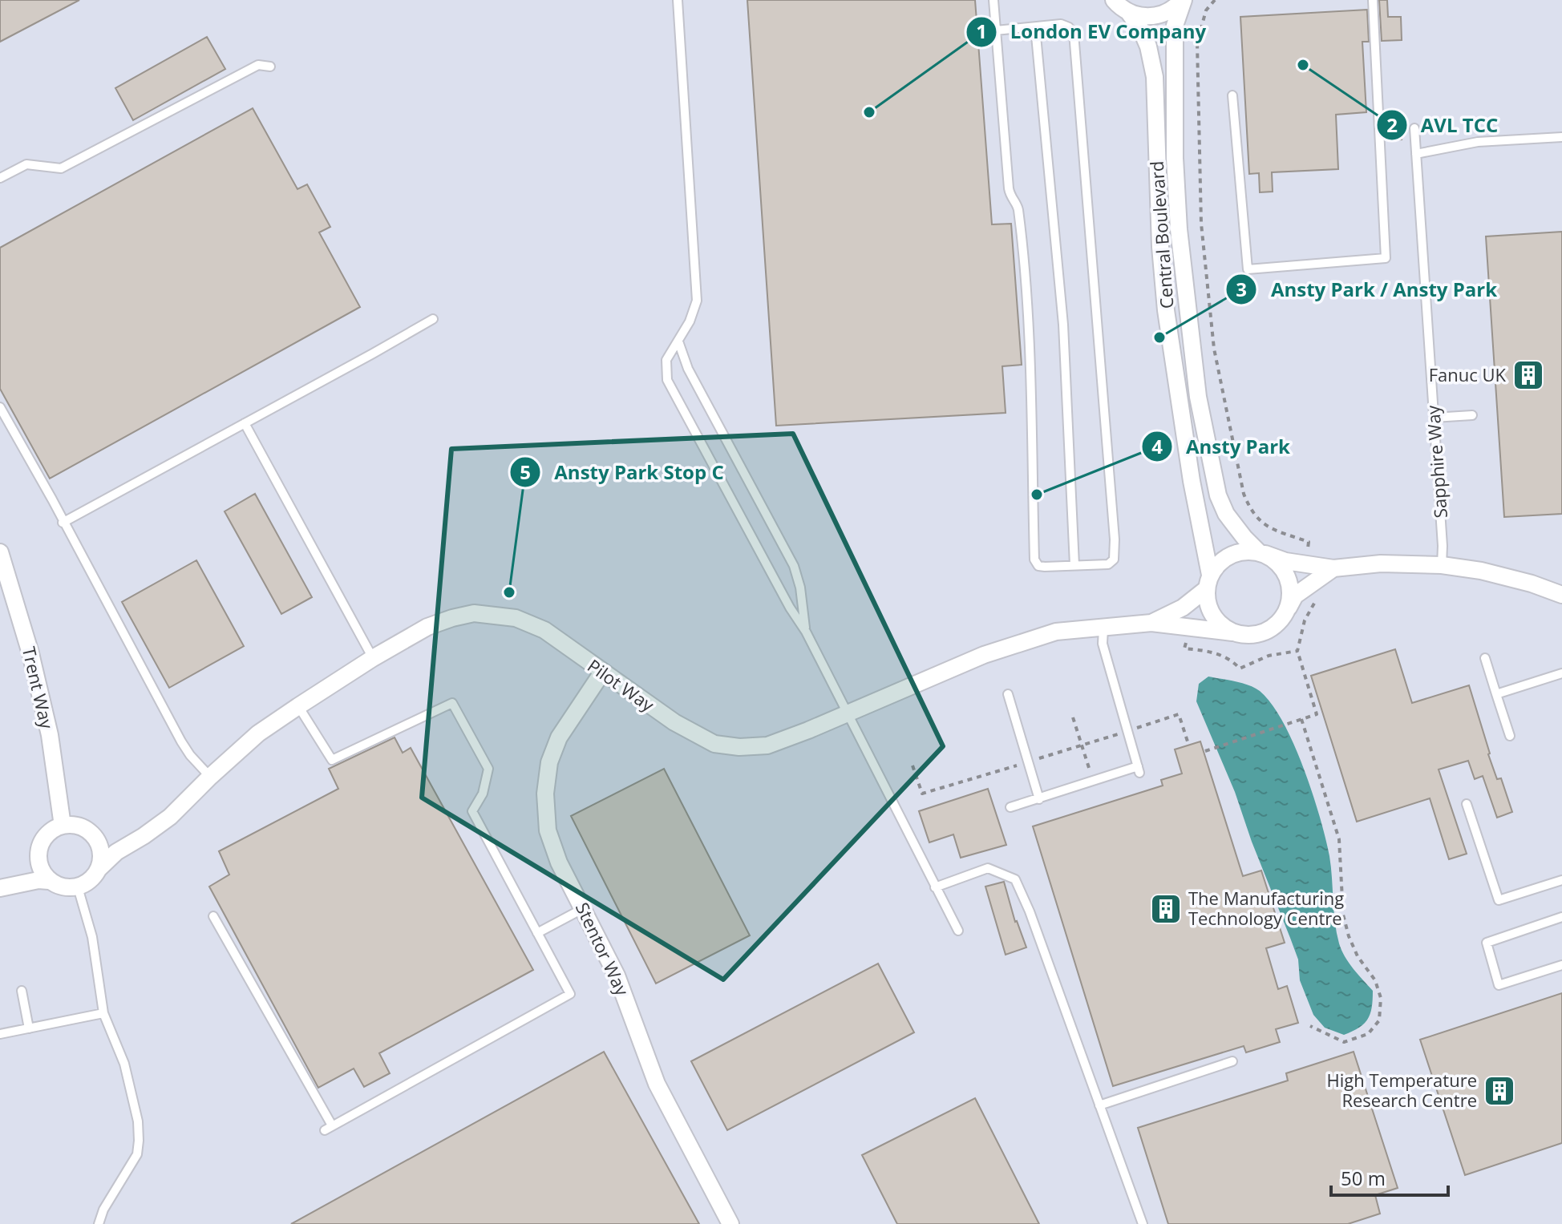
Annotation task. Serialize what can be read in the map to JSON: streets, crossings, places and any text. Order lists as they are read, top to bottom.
{
  "streets": {
    "street": [
      "Central Boulevard",
      "Pilot Way",
      "Trent Way",
      "Stentor Way"
    ],
    "lane": ["Sapphire Way"]
  },
  "crossings": [
    ["Central Boulevard", "Pilot Way"],
    ["Pilot Way", "Trent Way"],
    ["Pilot Way", "Stentor Way"]
  ],
  "places": {
    "other": [
      "AVL TCC",
      "London EV Company",
      "Ansty Park / Ansty Park",
      "Ansty Park",
      "Ansty Park Stop C"
    ],
    "building": ["Fanuc UK", "The Manufacturing Technology Centre", "High Temperature Research Centre"]
  },
  "scale_bar": "50 m"
}
